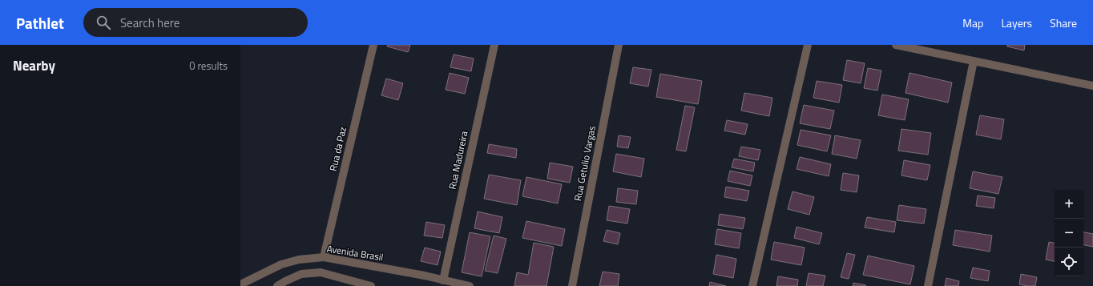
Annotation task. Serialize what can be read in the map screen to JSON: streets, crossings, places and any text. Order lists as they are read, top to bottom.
{
  "streets": {
    "street": [
      "Rua da Paz",
      "Rua Madureira",
      "Rua Getulio Vargas",
      "Avenida Brasil"
    ]
  },
  "crossings": [
    ["Rua da Paz", "Avenida Brasil"],
    ["Rua Madureira", "Avenida Brasil"]
  ],
  "page": {
    "header": "Pathlet",
    "search": "Search here",
    "nav": ["Map", "Layers", "Share"],
    "heading": ["Nearby", "0 results"],
    "map_buttons": ["+", "−"]
  }
}
